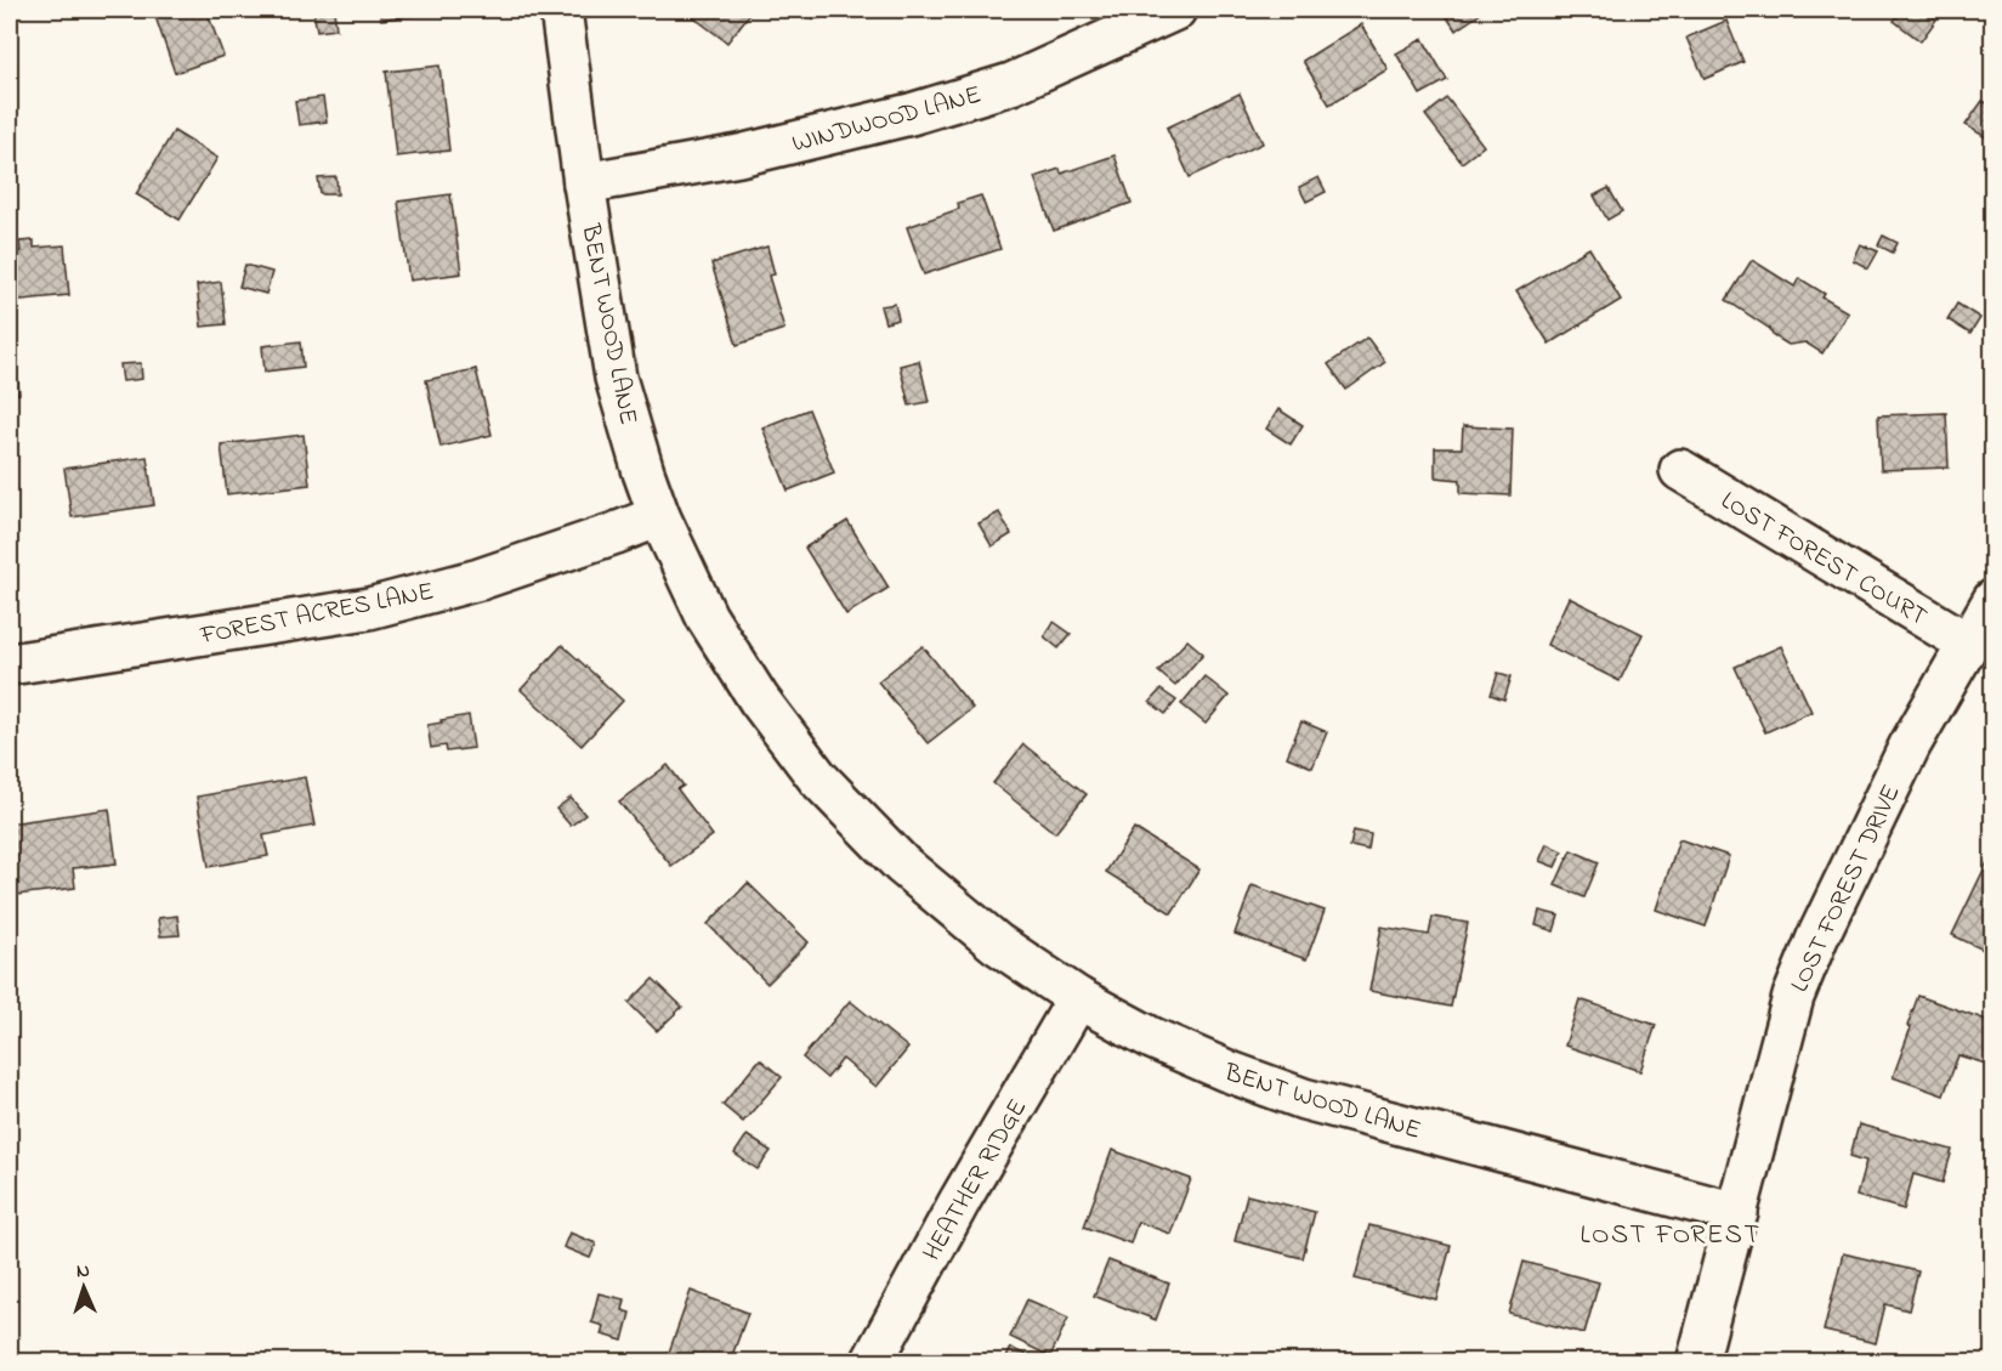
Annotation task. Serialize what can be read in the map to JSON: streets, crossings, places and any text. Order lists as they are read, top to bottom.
{
  "streets": {
    "street": [
      "WINDWOOD LANE",
      "BENT WOOD LANE",
      "LOST FOREST COURT",
      "FOREST ACRES LANE",
      "LOST FOREST DRIVE",
      "HEATHER RIDGE"
    ]
  },
  "crossings": [
    ["WINDWOOD LANE", "BENT WOOD LANE"],
    ["BENT WOOD LANE", "FOREST ACRES LANE"],
    ["BENT WOOD LANE", "LOST FOREST DRIVE"],
    ["BENT WOOD LANE", "HEATHER RIDGE"],
    ["LOST FOREST COURT", "LOST FOREST DRIVE"]
  ],
  "districts": ["LOST FOREST"],
  "north": "top"
}
